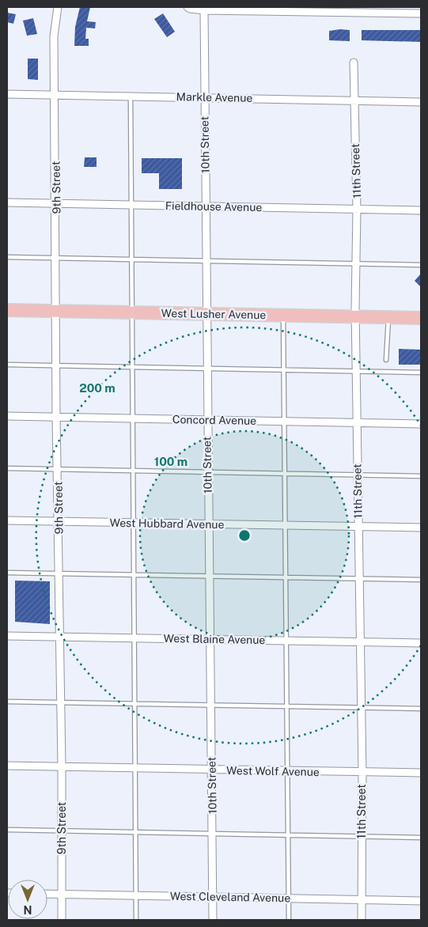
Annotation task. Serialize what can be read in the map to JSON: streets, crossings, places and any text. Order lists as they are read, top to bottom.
{
  "streets": {
    "main road": ["West Lusher Avenue"],
    "street": [
      "Markle Avenue",
      "10th Street",
      "11th Street",
      "9th Street",
      "Fieldhouse Avenue",
      "Concord Avenue",
      "West Hubbard Avenue",
      "West Blaine Avenue",
      "West Wolf Avenue",
      "West Cleveland Avenue"
    ]
  },
  "crossings": [
    ["Markle Avenue", "10th Street"],
    ["Markle Avenue", "11th Street"],
    ["Markle Avenue", "9th Street"],
    ["10th Street", "Fieldhouse Avenue"],
    ["10th Street", "West Lusher Avenue"],
    ["10th Street", "Concord Avenue"],
    ["10th Street", "West Hubbard Avenue"],
    ["10th Street", "West Blaine Avenue"],
    ["10th Street", "West Wolf Avenue"],
    ["10th Street", "West Cleveland Avenue"],
    ["11th Street", "Fieldhouse Avenue"],
    ["11th Street", "West Lusher Avenue"],
    ["11th Street", "Concord Avenue"],
    ["11th Street", "West Hubbard Avenue"],
    ["11th Street", "West Blaine Avenue"],
    ["11th Street", "West Wolf Avenue"],
    ["11th Street", "West Cleveland Avenue"],
    ["9th Street", "Fieldhouse Avenue"],
    ["9th Street", "West Lusher Avenue"],
    ["9th Street", "Concord Avenue"],
    ["9th Street", "West Hubbard Avenue"],
    ["9th Street", "West Blaine Avenue"],
    ["9th Street", "West Wolf Avenue"],
    ["9th Street", "West Cleveland Avenue"]
  ],
  "north": "bottom",
  "rings": ["200 m", "100 m"]
}
